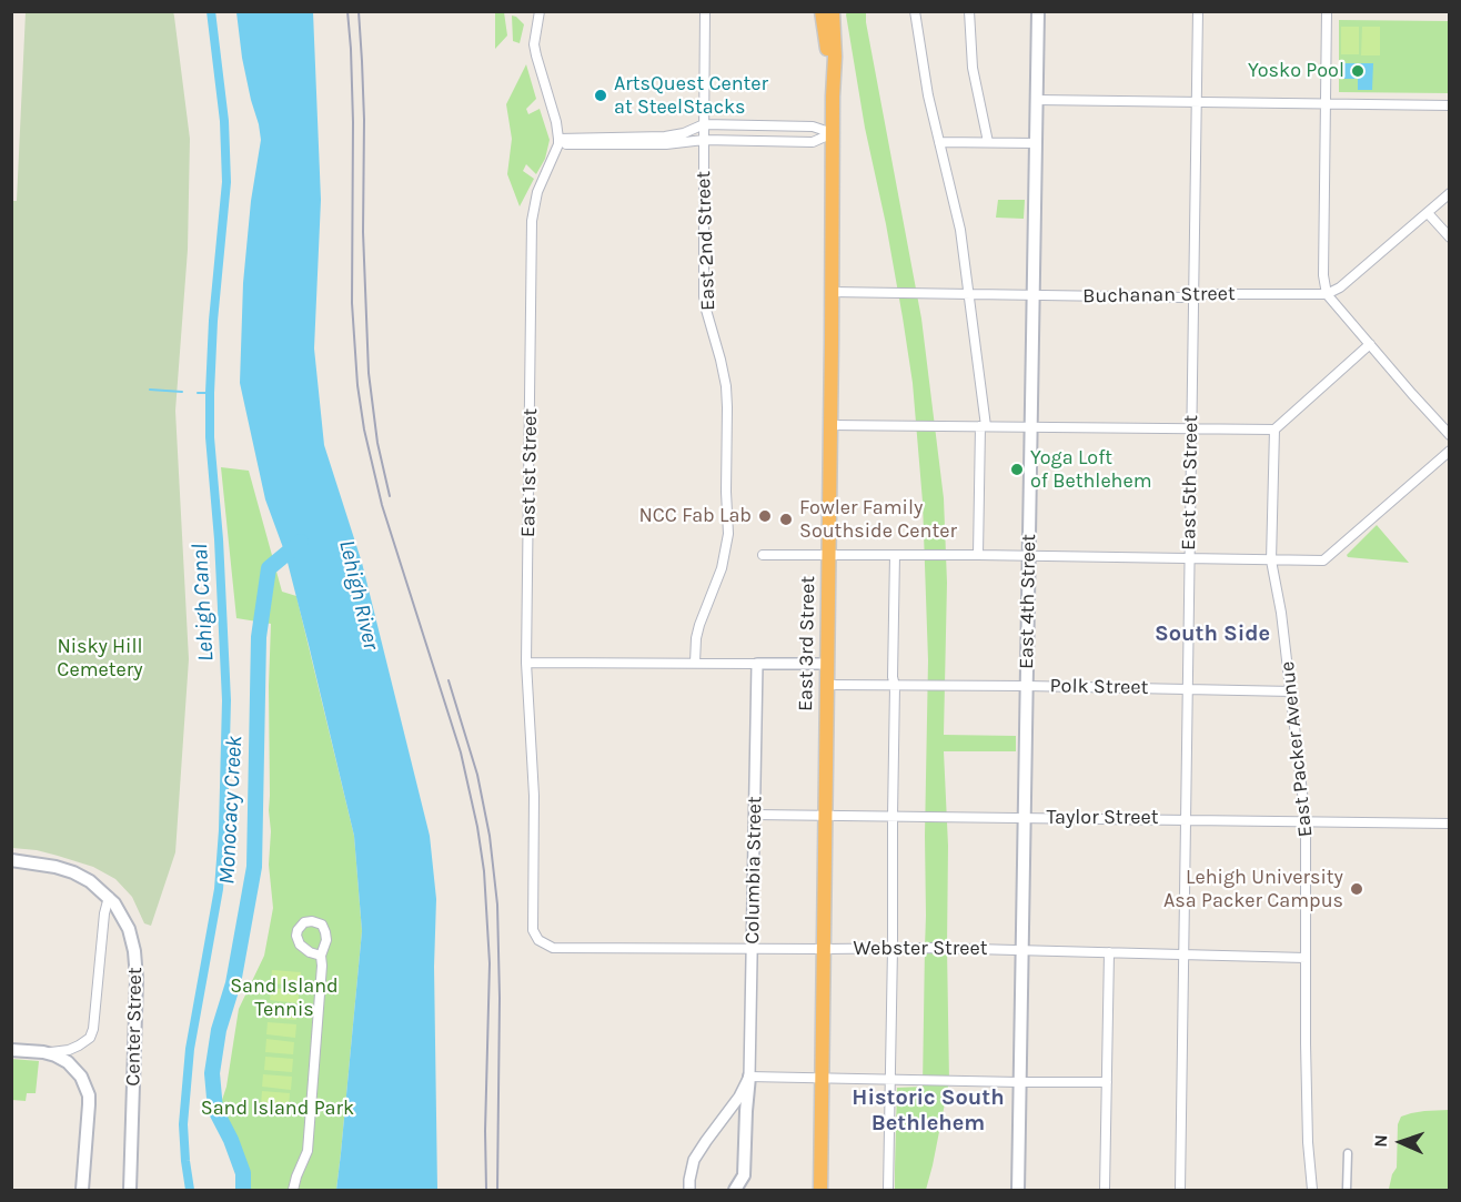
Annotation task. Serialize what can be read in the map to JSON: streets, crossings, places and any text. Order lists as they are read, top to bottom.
{
  "streets": {
    "highway": ["East 3rd Street"],
    "main road": ["East 4th Street", "Center Street"],
    "street": [
      "East 2nd Street",
      "Buchanan Street",
      "East 1st Street",
      "East 5th Street",
      "Polk Street",
      "East Packer Avenue",
      "Taylor Street",
      "Columbia Street",
      "Webster Street"
    ]
  },
  "crossings": [
    ["Buchanan Street", "East 5th Street"],
    ["Buchanan Street", "East 4th Street"],
    ["Buchanan Street", "East 3rd Street"],
    ["East 1st Street", "Webster Street"],
    ["East 5th Street", "Polk Street"],
    ["East 5th Street", "Taylor Street"],
    ["East 5th Street", "Webster Street"],
    ["East 4th Street", "Polk Street"],
    ["East 4th Street", "Taylor Street"],
    ["East 4th Street", "Webster Street"],
    ["East 3rd Street", "Polk Street"],
    ["East 3rd Street", "Taylor Street"],
    ["East 3rd Street", "Webster Street"],
    ["Polk Street", "East Packer Avenue"],
    ["East Packer Avenue", "Taylor Street"],
    ["East Packer Avenue", "Webster Street"],
    ["Taylor Street", "Columbia Street"],
    ["Columbia Street", "Webster Street"]
  ],
  "districts": ["South Side", "Historic South Bethlehem"],
  "water": ["Lehigh River", "Lehigh Canal", "Monocacy Creek"],
  "parks": ["Nisky Hill Cemetery", "Sand Island Tennis", "Sand Island Park"],
  "places": [
    "Yosko Pool",
    "ArtsQuest Center at SteelStacks",
    "Yoga Loft of Bethlehem",
    "NCC Fab Lab",
    "Fowler Family Southside Center",
    "Lehigh University Asa Packer Campus"
  ],
  "north": "left"
}
